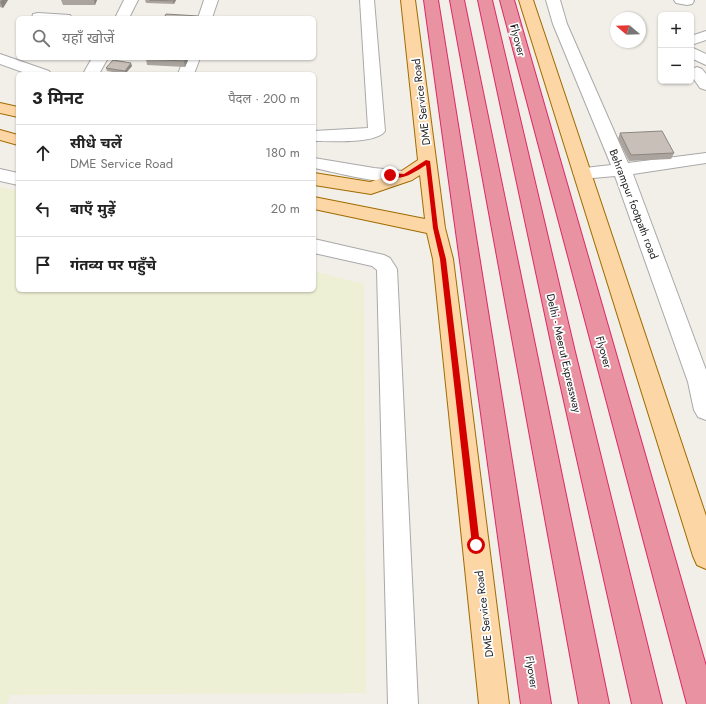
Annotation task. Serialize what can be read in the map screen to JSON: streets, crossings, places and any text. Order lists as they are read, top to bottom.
{
  "streets": {
    "highway": ["Flyover", "Delhi - Meerut Expressway"],
    "main road": ["DME Service Road"],
    "street": ["Behrampur footpath road"]
  },
  "north": "left",
  "page": {
    "map_buttons": ["+", "−"],
    "search": "यहाँ खोजें",
    "heading": ["3 मिनट", "पैदल · 200 m"],
    "list": [
      ["सीधे चलें", "DME Service Road", "180 m"],
      ["बाएँ मुड़ें", "20 m"],
      "गंतव्य पर पहुँचे"
    ]
  }
}
